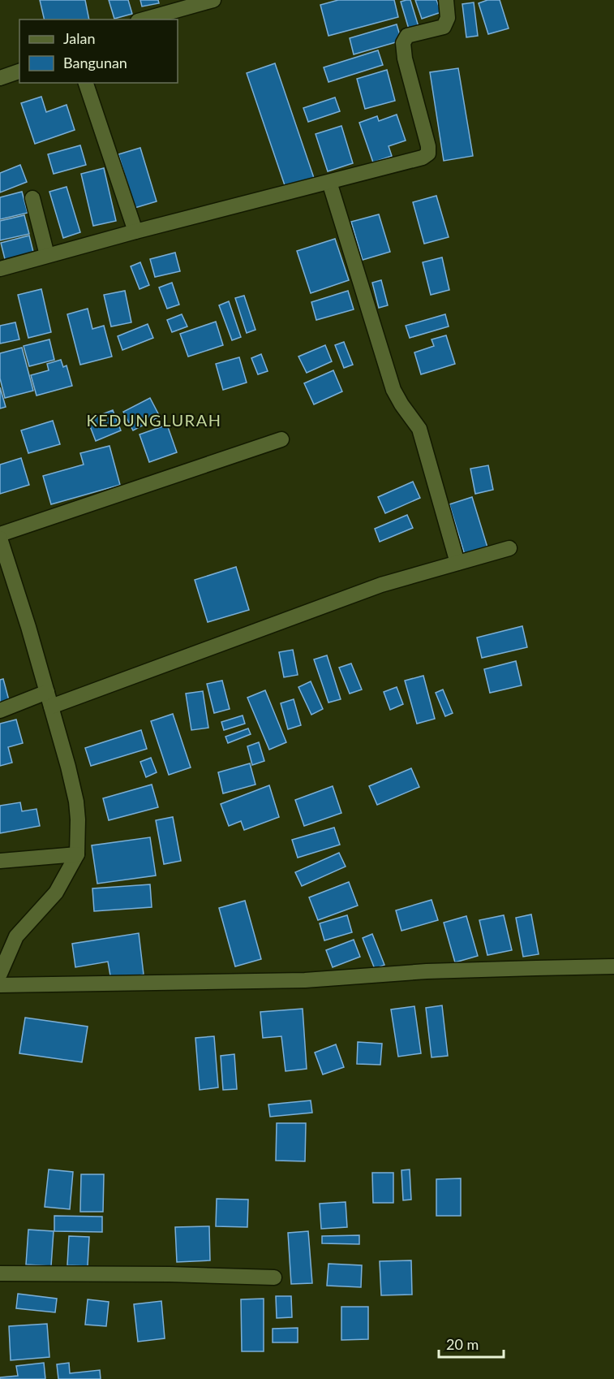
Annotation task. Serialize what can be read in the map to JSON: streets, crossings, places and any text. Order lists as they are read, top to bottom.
{
  "districts": ["KEDUNGLURAH"],
  "legend": ["Jalan", "Bangunan"],
  "scale_bar": "20 m"
}
